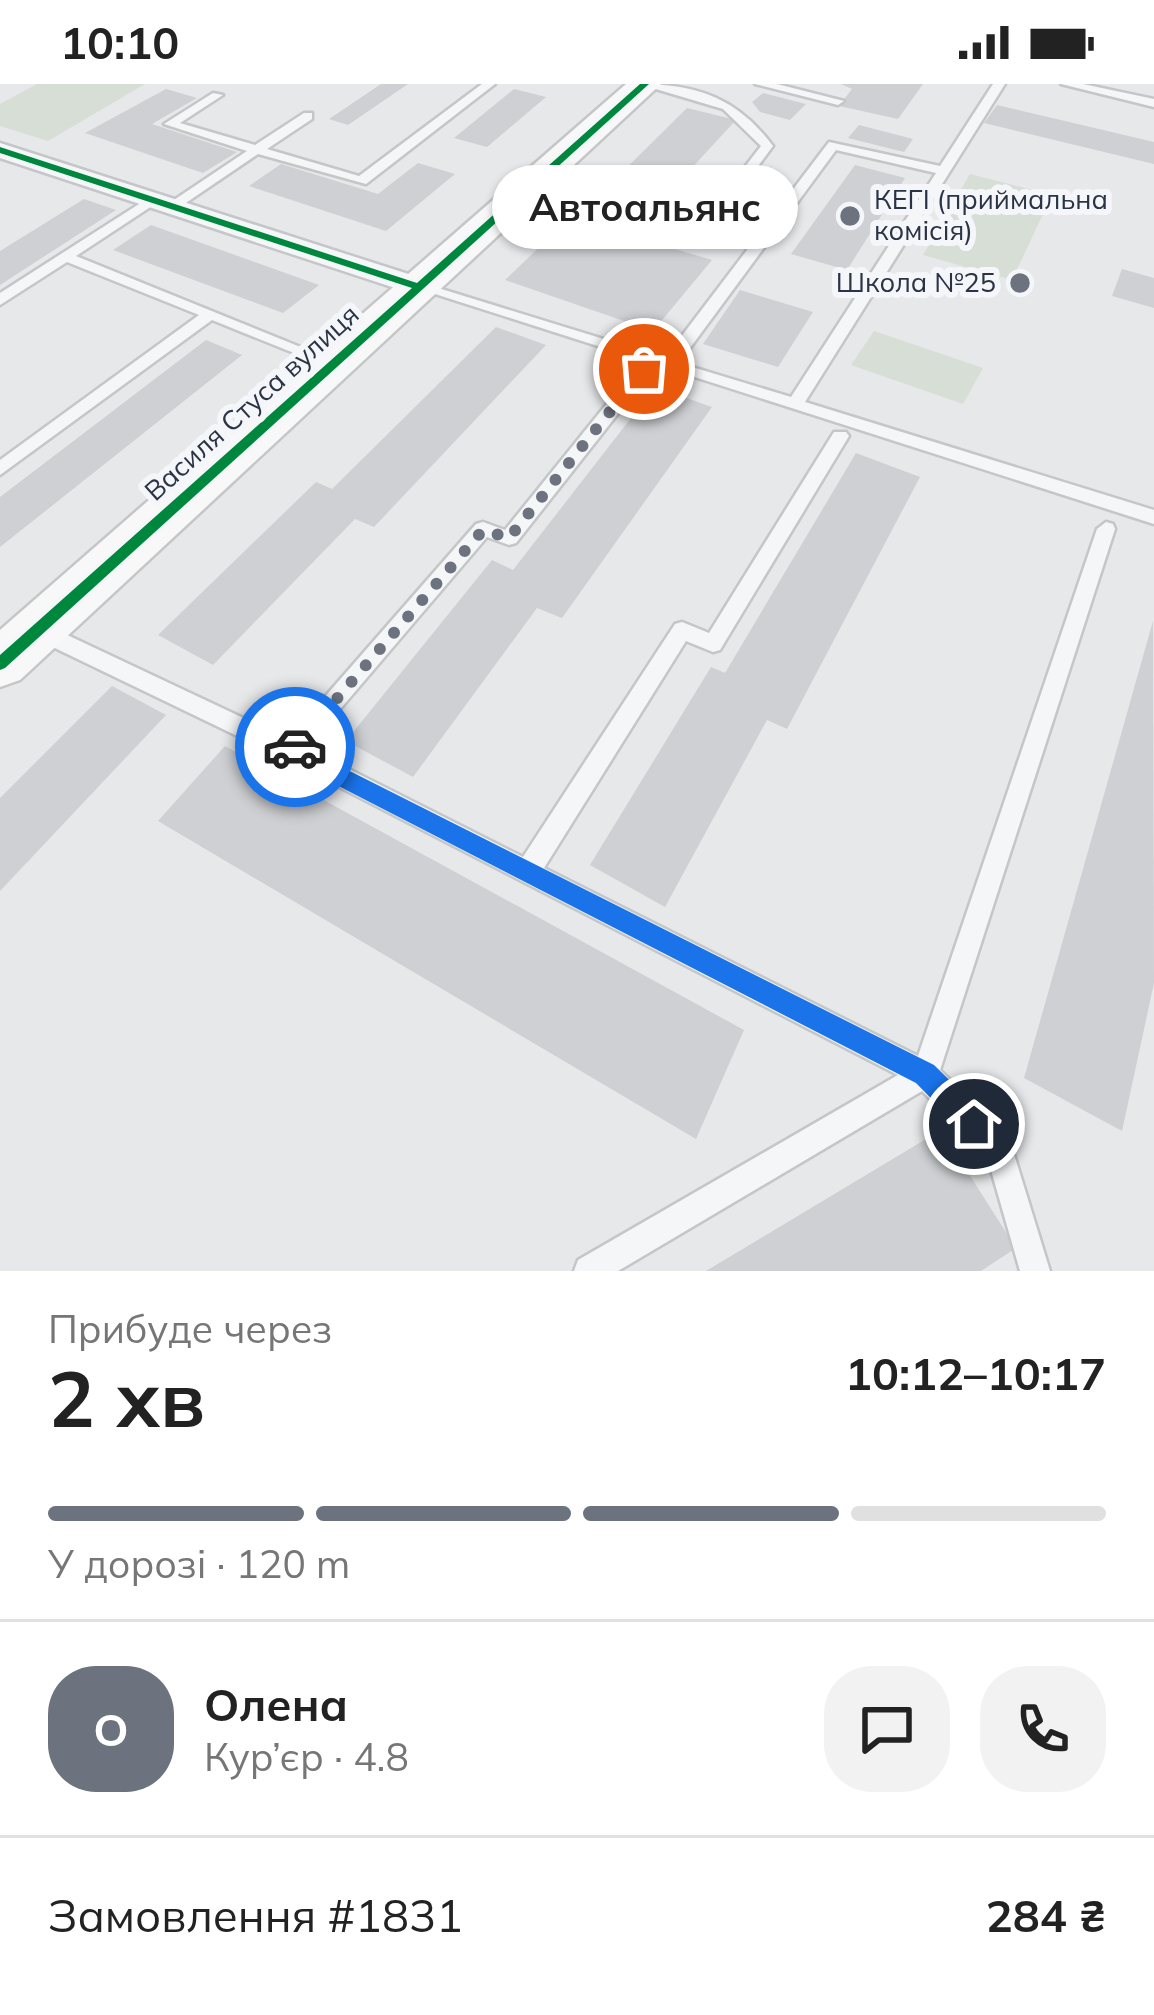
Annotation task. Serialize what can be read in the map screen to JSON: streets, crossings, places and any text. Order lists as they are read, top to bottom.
{
  "streets": {
    "street": ["Василя Стуса вулиця"]
  },
  "places": ["КЕГІ (приймальна комісія)", "Школа №25", "Автоальянс"],
  "page": {
    "status": "10:10",
    "bubble": "Автоальянс",
    "heading": ["2 хв", "Прибуде через", "10:12–10:17"],
    "panel": [
      "Олена",
      "Кур’єр · 4.8",
      "Замовлення #1831",
      "284 ₴"
    ],
    "bar": "У дорозі · 120 m",
    "round": "О"
  }
}
